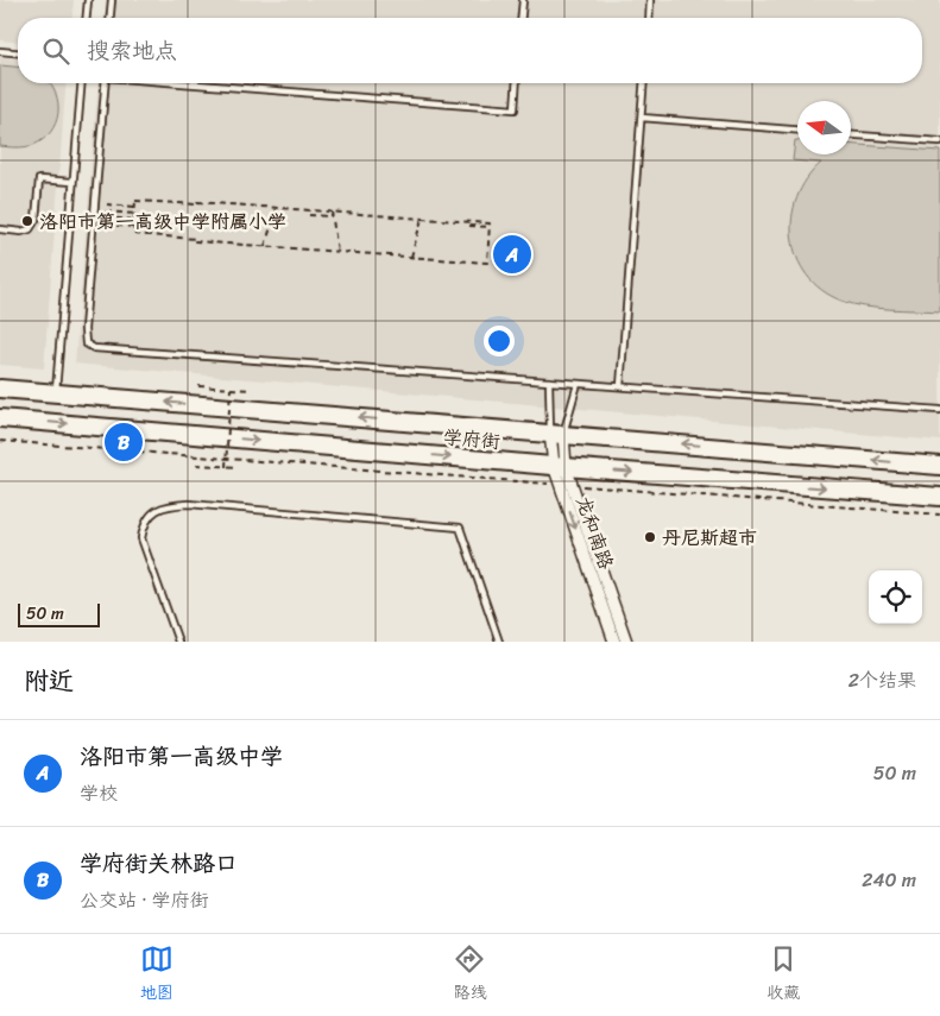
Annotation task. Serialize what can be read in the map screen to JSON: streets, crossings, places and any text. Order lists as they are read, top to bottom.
{
  "streets": {
    "main road": ["学府街"],
    "street": ["龙和南路"]
  },
  "crossings": [
    ["学府街", "龙和南路"]
  ],
  "places": ["洛阳市第一高级中学附属小学", "丹尼斯超市"],
  "scale_bar": "50 m",
  "north": "left",
  "page": {
    "search": "搜索地点",
    "pins": ["A", "B"],
    "scale": "50 m",
    "heading": ["附近", "2个结果"],
    "list": [
      {
        "mark": "A",
        "name": "洛阳市第一高级中学",
        "note": "学校",
        "value": "50 m"
      },
      {
        "mark": "B",
        "name": "学府街关林路口",
        "note": "公交站 · 学府街",
        "value": "240 m"
      }
    ],
    "nav": ["地图", "路线", "收藏"]
  }
}
